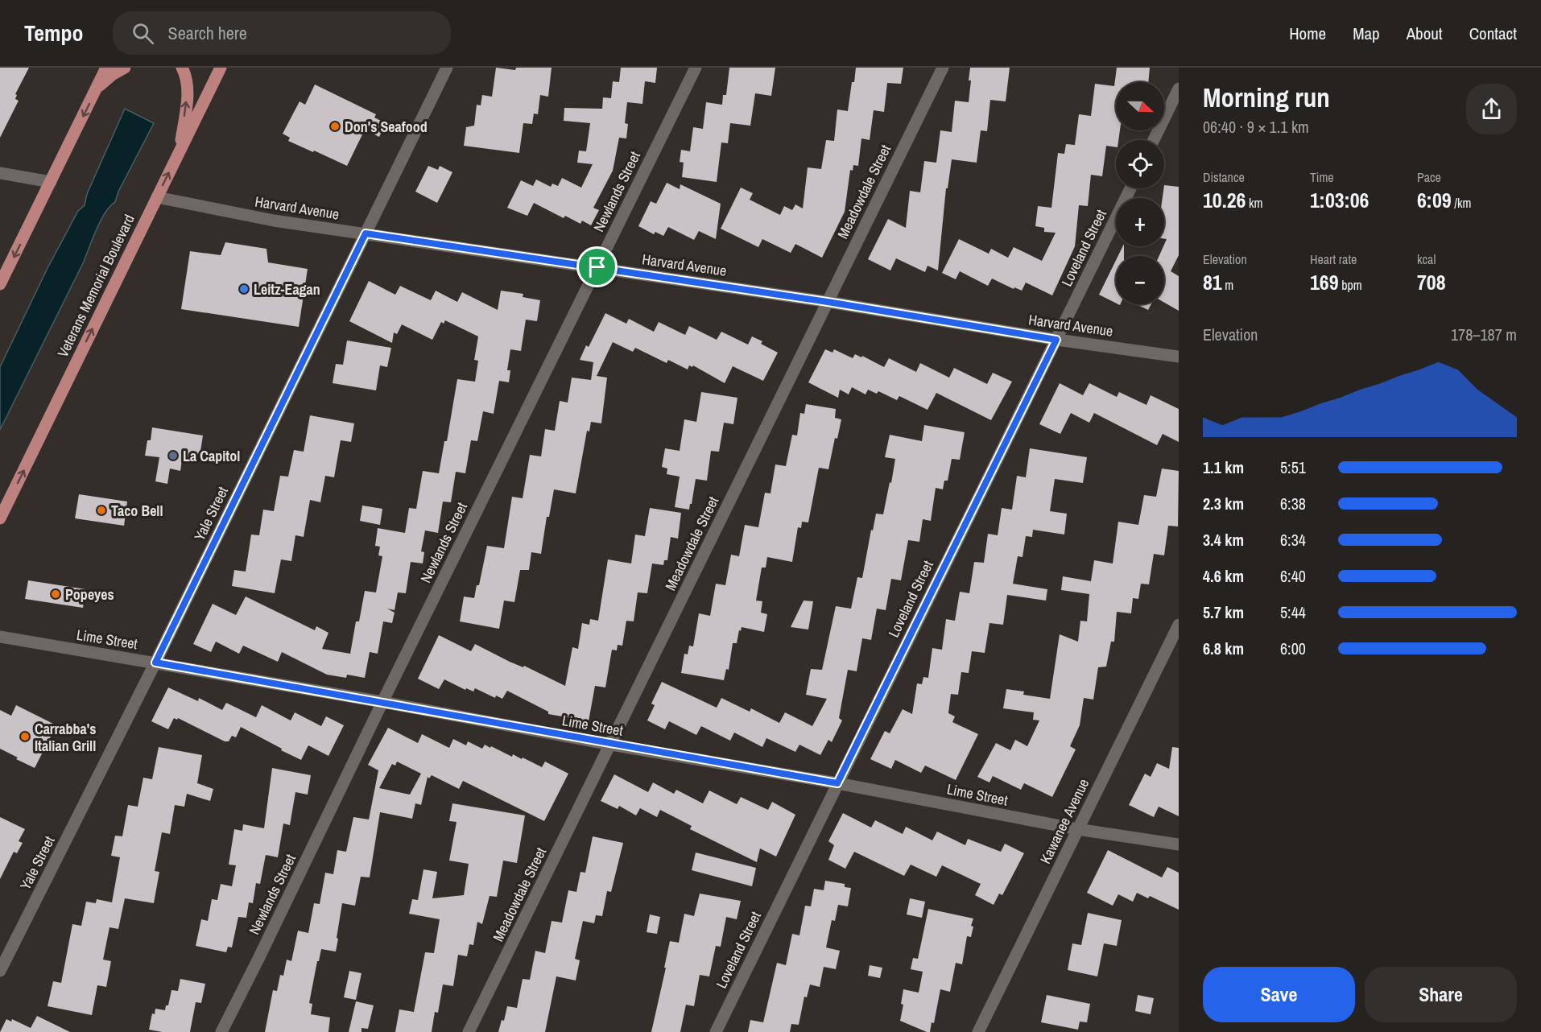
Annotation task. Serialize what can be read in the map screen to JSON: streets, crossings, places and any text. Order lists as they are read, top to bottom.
{
  "streets": {
    "main road": ["Veterans Memorial Boulevard"],
    "street": [
      "Newlands Street",
      "Meadowdale Street",
      "Harvard Avenue",
      "Loveland Street",
      "Yale Street",
      "Lime Street",
      "Kawanee Avenue"
    ]
  },
  "crossings": [
    ["Newlands Street", "Harvard Avenue"],
    ["Newlands Street", "Lime Street"],
    ["Meadowdale Street", "Harvard Avenue"],
    ["Meadowdale Street", "Lime Street"],
    ["Harvard Avenue", "Loveland Street"],
    ["Harvard Avenue", "Veterans Memorial Boulevard"],
    ["Harvard Avenue", "Yale Street"],
    ["Loveland Street", "Lime Street"],
    ["Yale Street", "Lime Street"],
    ["Lime Street", "Kawanee Avenue"]
  ],
  "places": [
    "Don's Seafood",
    "Leitz-Eagan",
    "La Capitol",
    "Taco Bell",
    "Popeyes",
    "Carrabba's Italian Grill"
  ],
  "north": "right",
  "page": {
    "header": "Tempo",
    "search": "Search here",
    "nav": [
      "Home",
      "Map",
      "About",
      "Contact"
    ],
    "heading": ["Morning run", "06:40 · 9 × 1.1 km"],
    "map_buttons": ["+", "−"],
    "stats": [
      ["Distance", "10.26 km"],
      ["Time", "1:03:06"],
      ["Pace", "6:09 /km"],
      ["Elevation", "81 m"],
      ["Heart rate", "169 bpm"],
      ["kcal", "708"]
    ],
    "chart": ["Elevation", "178–187 m"],
    "list": [
      {
        "name": "1.1 km",
        "note": "5:51"
      },
      {
        "name": "2.3 km",
        "note": "6:38"
      },
      {
        "name": "3.4 km",
        "note": "6:34"
      },
      {
        "name": "4.6 km",
        "note": "6:40"
      },
      {
        "name": "5.7 km",
        "note": "5:44"
      },
      {
        "name": "6.8 km",
        "note": "6:00"
      }
    ],
    "buttons": ["Save", "Share"]
  }
}
